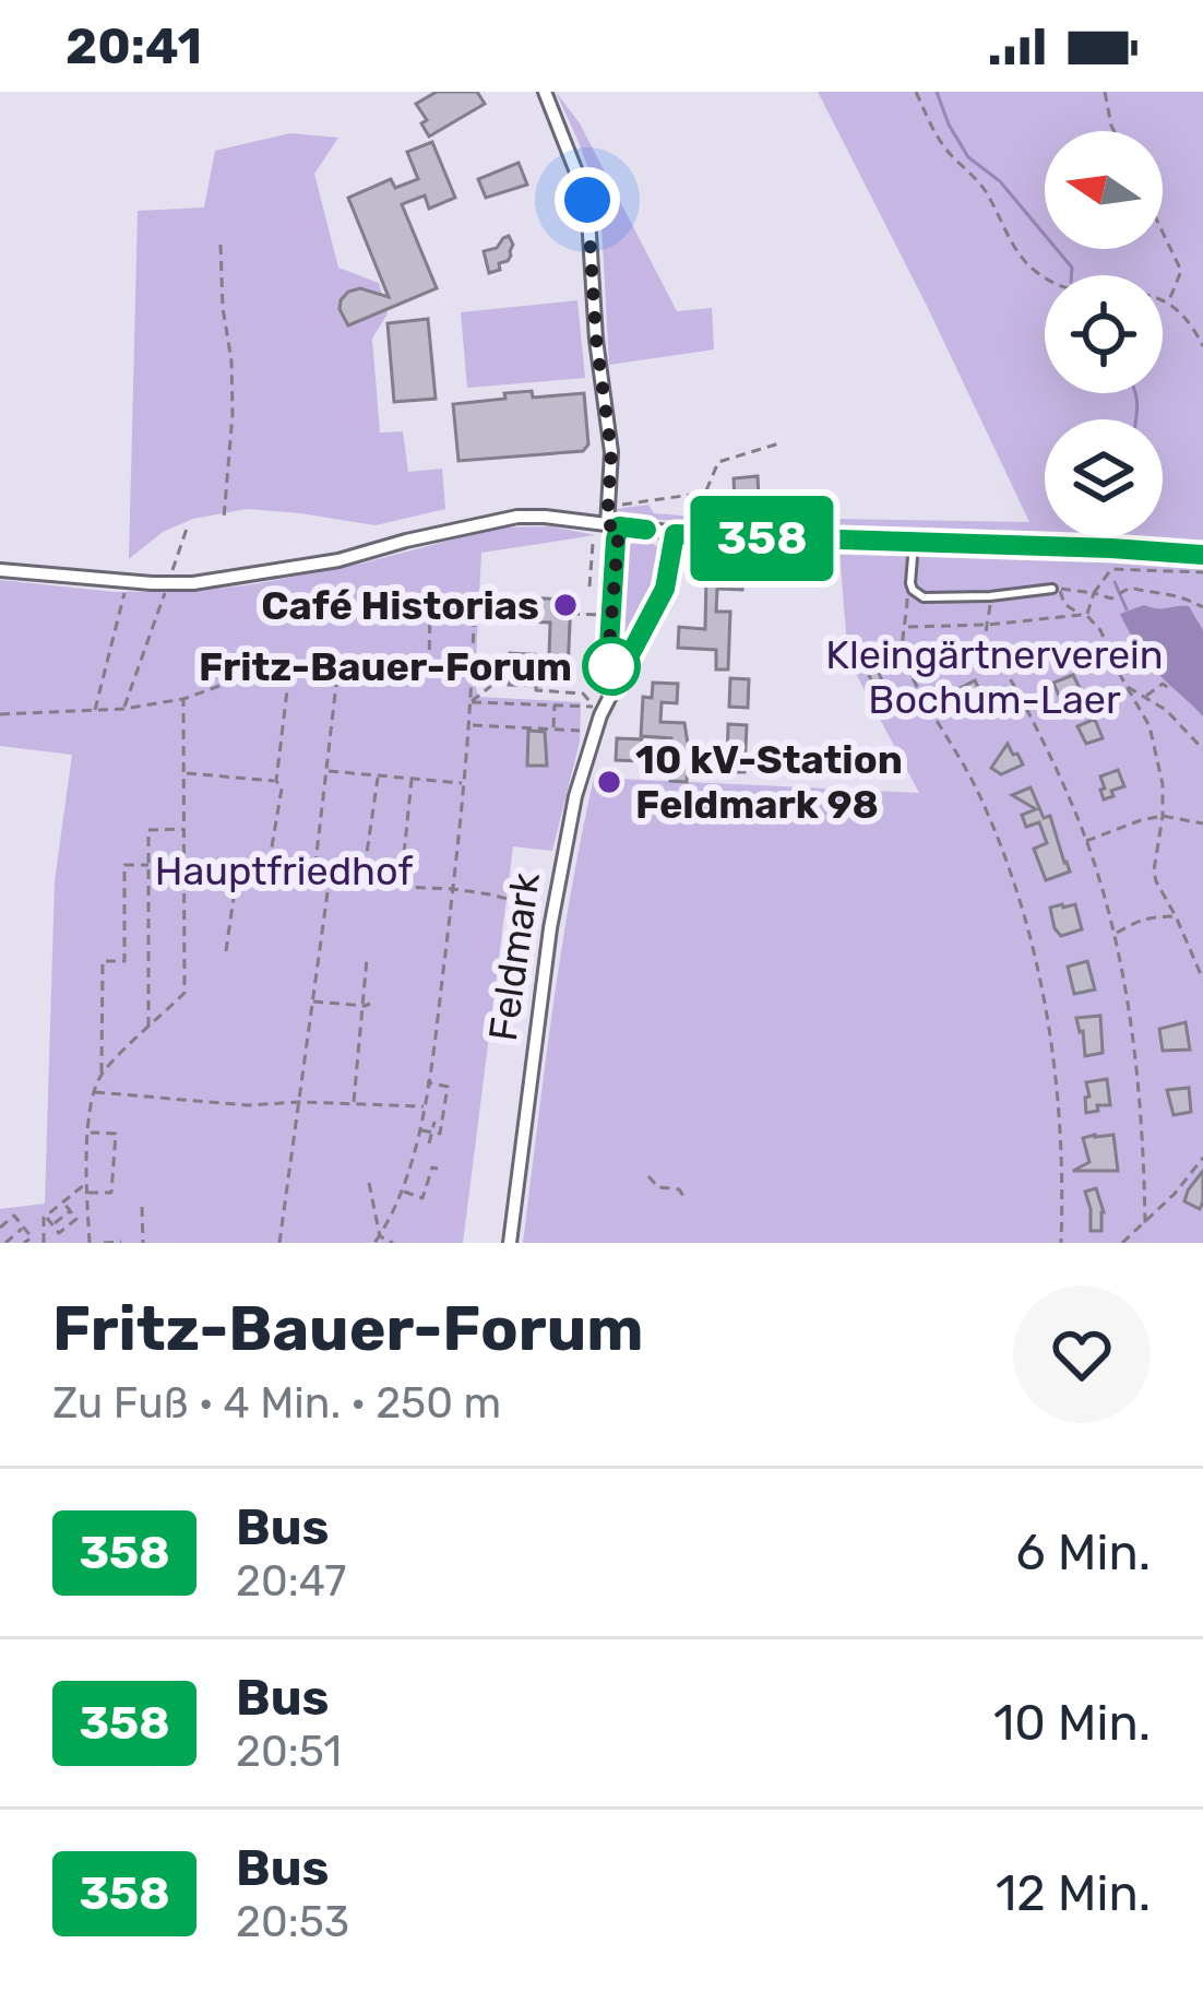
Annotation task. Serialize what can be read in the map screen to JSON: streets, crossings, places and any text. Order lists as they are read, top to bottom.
{
  "streets": {
    "street": ["Feldmark"]
  },
  "parks": ["Kleingärtnerverein Bochum-Laer", "Hauptfriedhof"],
  "places": ["Café Historias", "Fritz-Bauer-Forum", "10 kV-Station Feldmark 98"],
  "lines": ["bus line 358"],
  "north": "left",
  "page": {
    "status": "20:41",
    "on_map": "358",
    "heading": ["Fritz-Bauer-Forum", "Zu Fuß · 4 Min. · 250 m"],
    "list": [
      {
        "mark": "358",
        "name": "Bus",
        "note": "20:47",
        "value": "6 Min."
      },
      {
        "mark": "358",
        "name": "Bus",
        "note": "20:51",
        "value": "10 Min."
      },
      {
        "mark": "358",
        "name": "Bus",
        "note": "20:53",
        "value": "12 Min."
      }
    ]
  }
}
